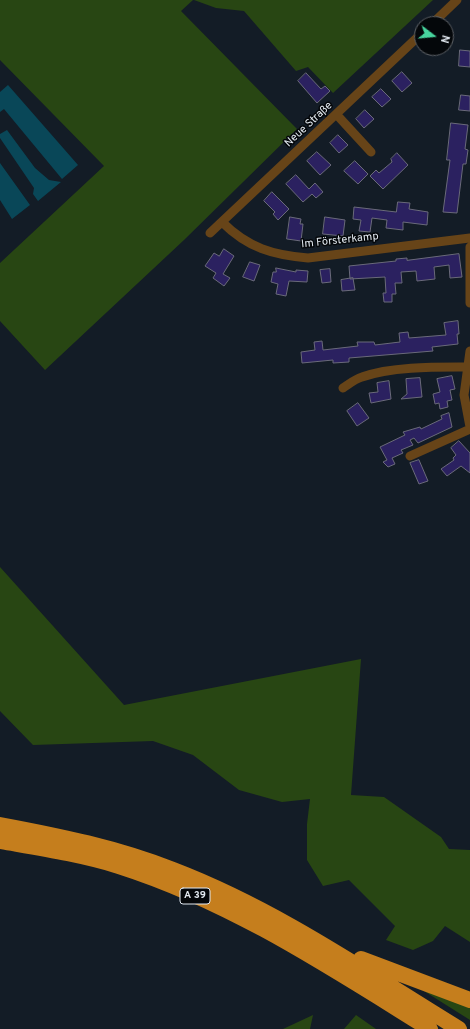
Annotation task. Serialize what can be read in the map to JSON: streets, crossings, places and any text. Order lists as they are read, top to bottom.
{
  "streets": {
    "highway": ["A 39"],
    "street": ["Neue Straße", "Im Försterkamp"]
  },
  "crossings": [
    ["Neue Straße", "Im Försterkamp"]
  ],
  "north": "right"
}
